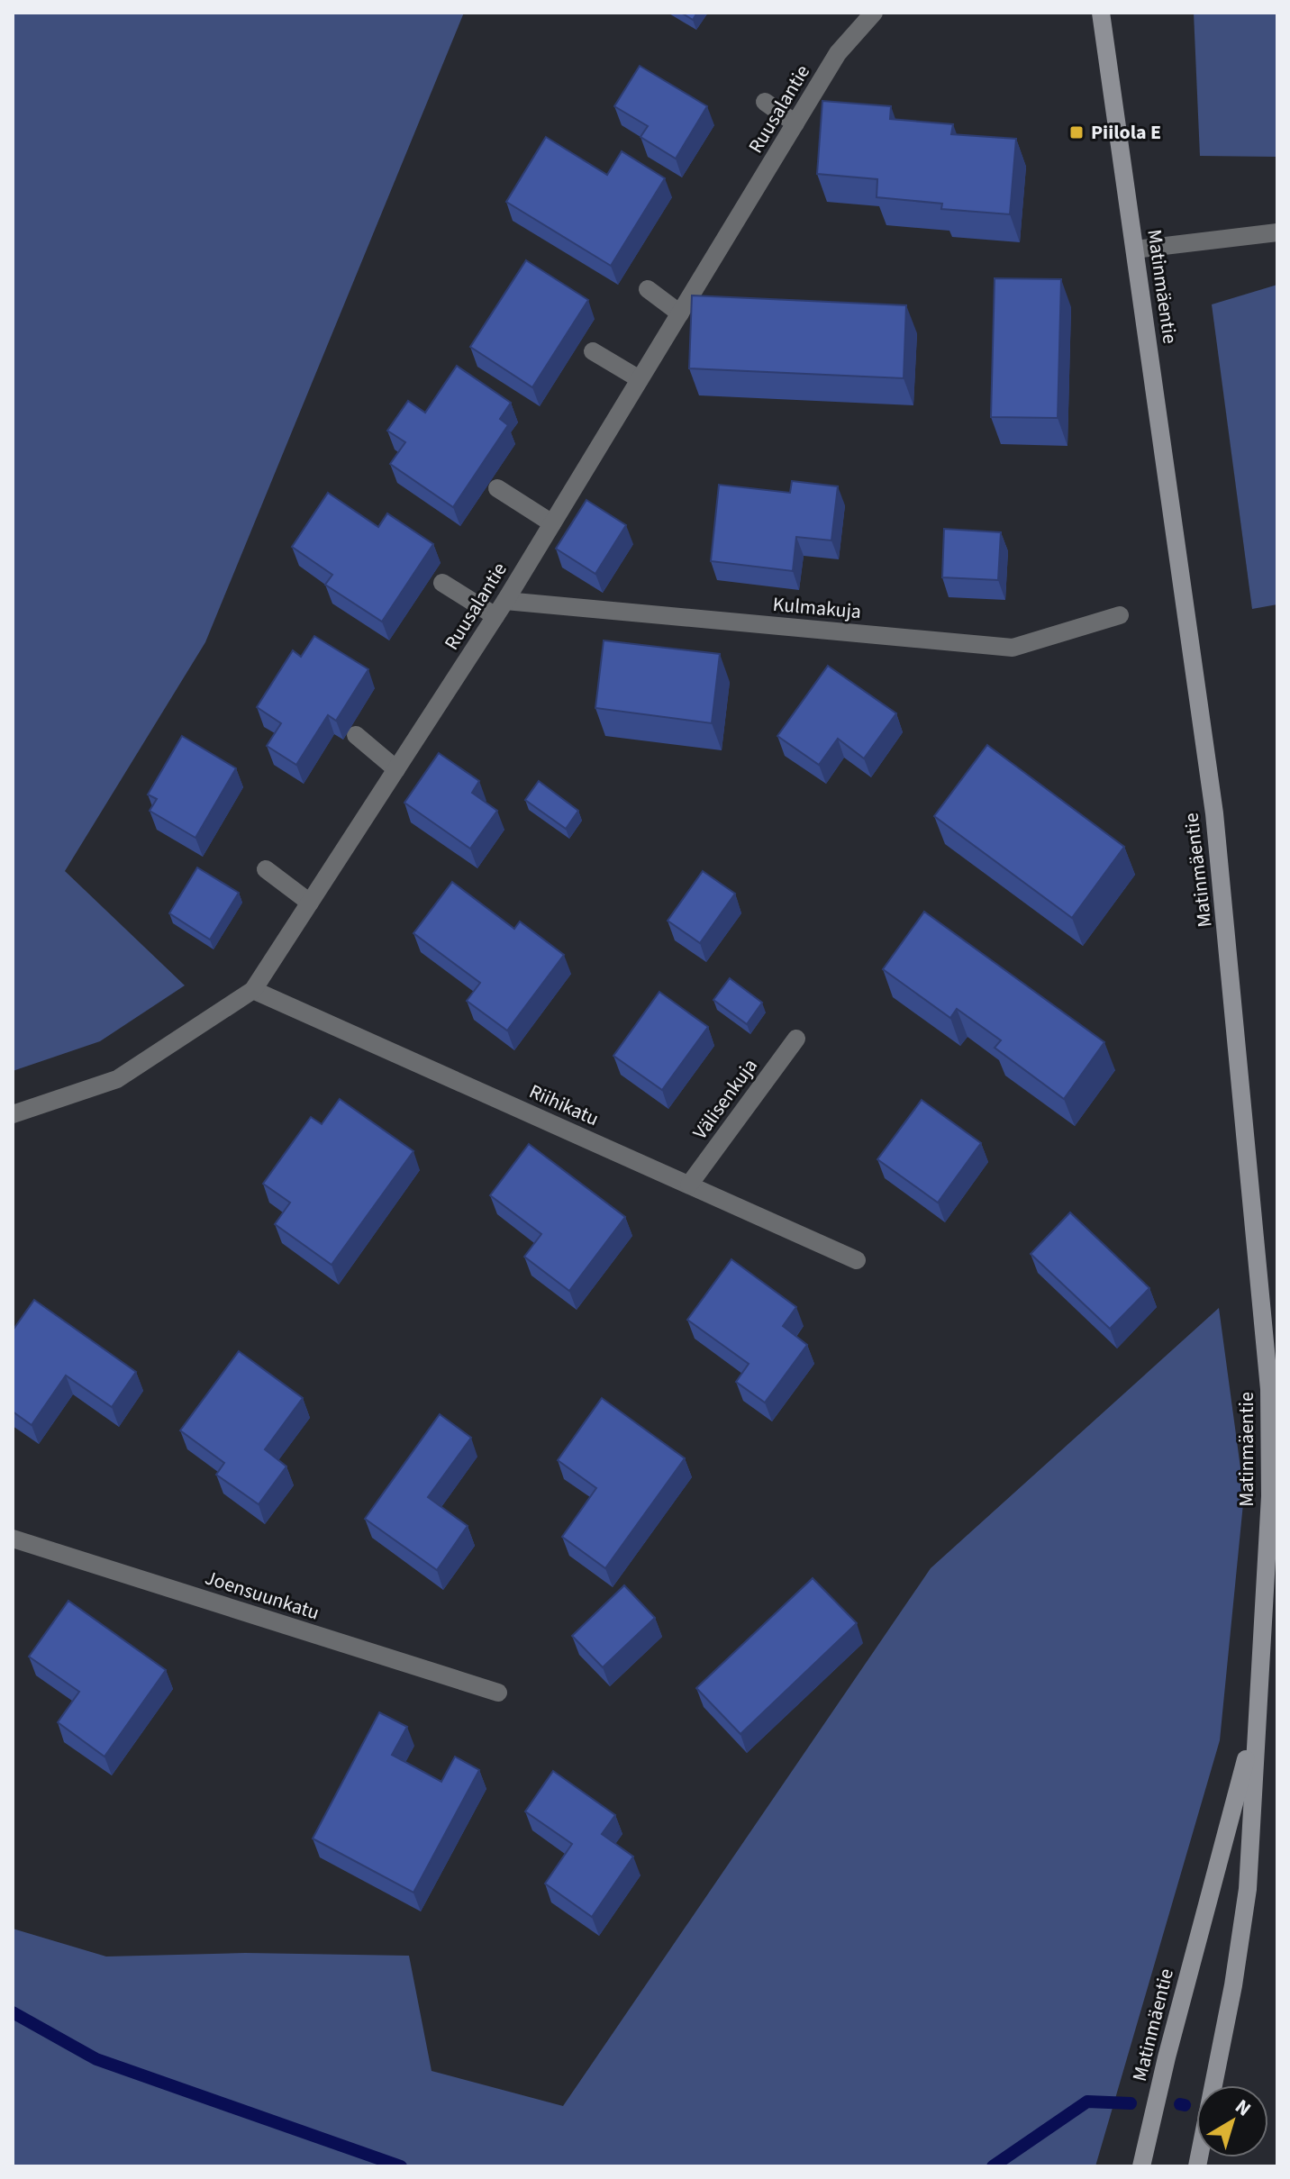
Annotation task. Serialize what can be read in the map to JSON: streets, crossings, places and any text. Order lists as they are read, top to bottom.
{
  "streets": {
    "main road": ["Matinmäentie"],
    "street": [
      "Ruusalantie",
      "Kulmakuja",
      "Välisenkuja",
      "Riihikatu",
      "Joensuunkatu"
    ]
  },
  "crossings": [
    ["Ruusalantie", "Kulmakuja"],
    ["Ruusalantie", "Riihikatu"],
    ["Välisenkuja", "Riihikatu"]
  ],
  "places": {
    "transit": ["Piilola E"]
  },
  "north": "top right"
}
